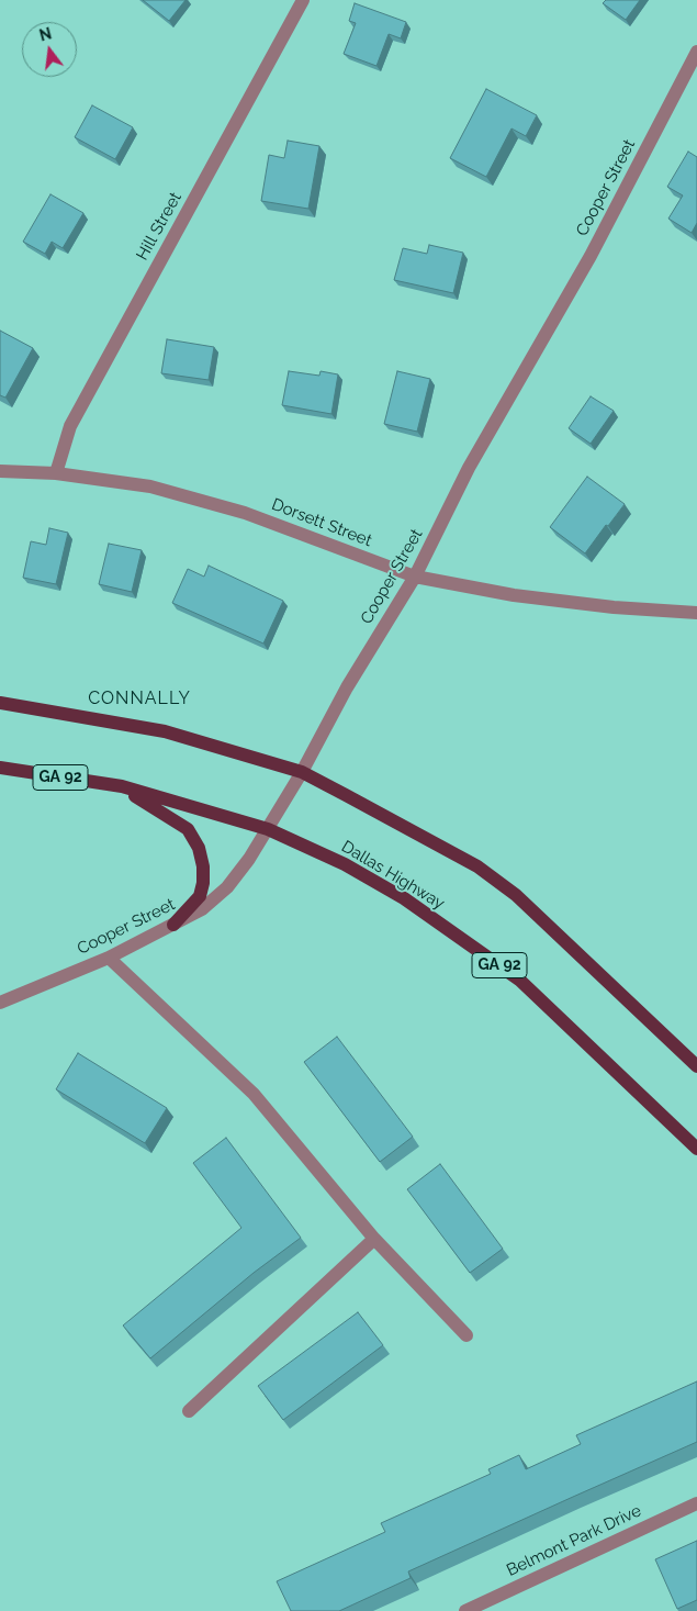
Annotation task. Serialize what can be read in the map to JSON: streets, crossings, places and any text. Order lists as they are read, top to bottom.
{
  "streets": {
    "main road": ["GA 92", "Dallas Highway"],
    "street": [
      "Cooper Street",
      "Hill Street",
      "Dorsett Street",
      "Belmont Park Drive"
    ]
  },
  "crossings": [
    ["Cooper Street", "Dorsett Street"],
    ["Cooper Street", "Dallas Highway"],
    ["Hill Street", "Dorsett Street"]
  ],
  "districts": ["CONNALLY"],
  "north": "top"
}
